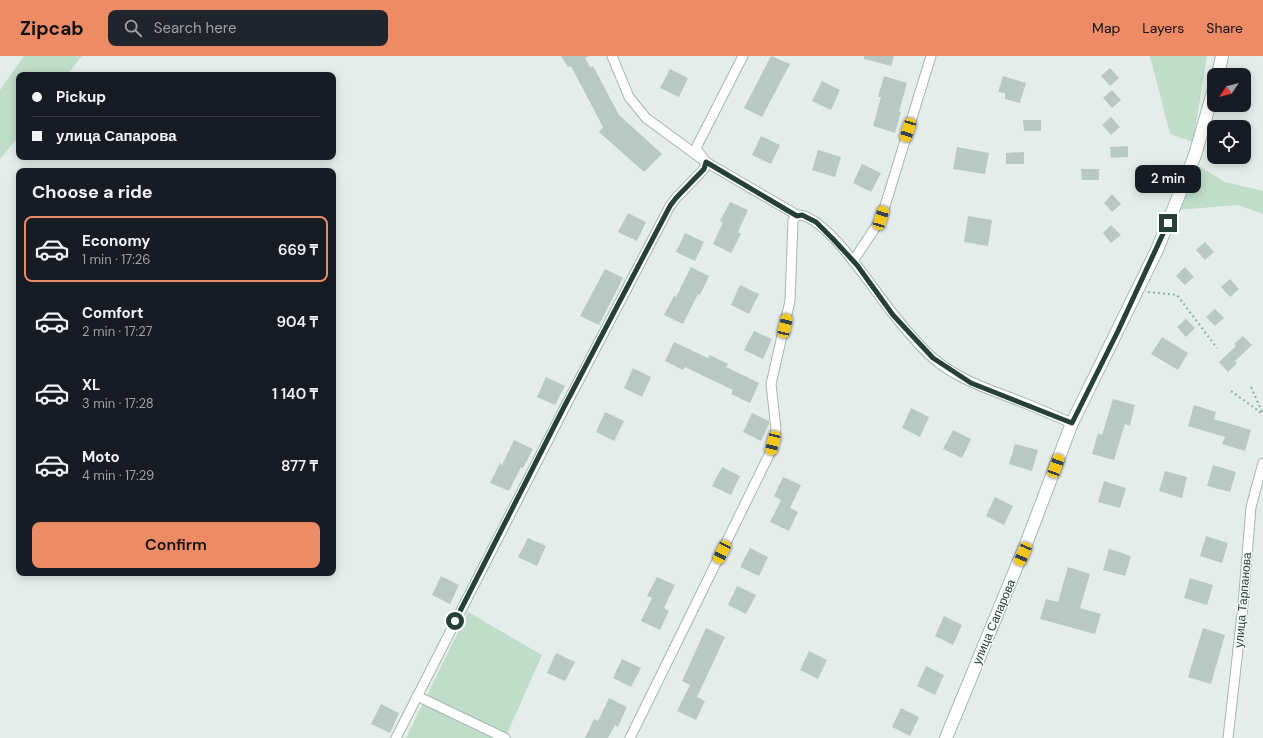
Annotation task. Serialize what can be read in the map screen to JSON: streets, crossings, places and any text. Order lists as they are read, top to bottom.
{
  "streets": {
    "main road": ["улица Сапарова"],
    "street": ["улица Тарпанова"]
  },
  "north": "bottom left",
  "page": {
    "header": "Zipcab",
    "search": "Search here",
    "nav": ["Map", "Layers", "Share"],
    "banner": ["Pickup", "улица Сапарова"],
    "bubble": "2 min",
    "heading": "Choose a ride",
    "list": [
      {
        "name": "Economy",
        "note": "1 min · 17:26",
        "value": "669 ₸"
      },
      {
        "name": "Comfort",
        "note": "2 min · 17:27",
        "value": "904 ₸"
      },
      {
        "name": "XL",
        "note": "3 min · 17:28",
        "value": "1 140 ₸"
      },
      {
        "name": "Moto",
        "note": "4 min · 17:29",
        "value": "877 ₸"
      }
    ],
    "buttons": "Confirm"
  }
}
